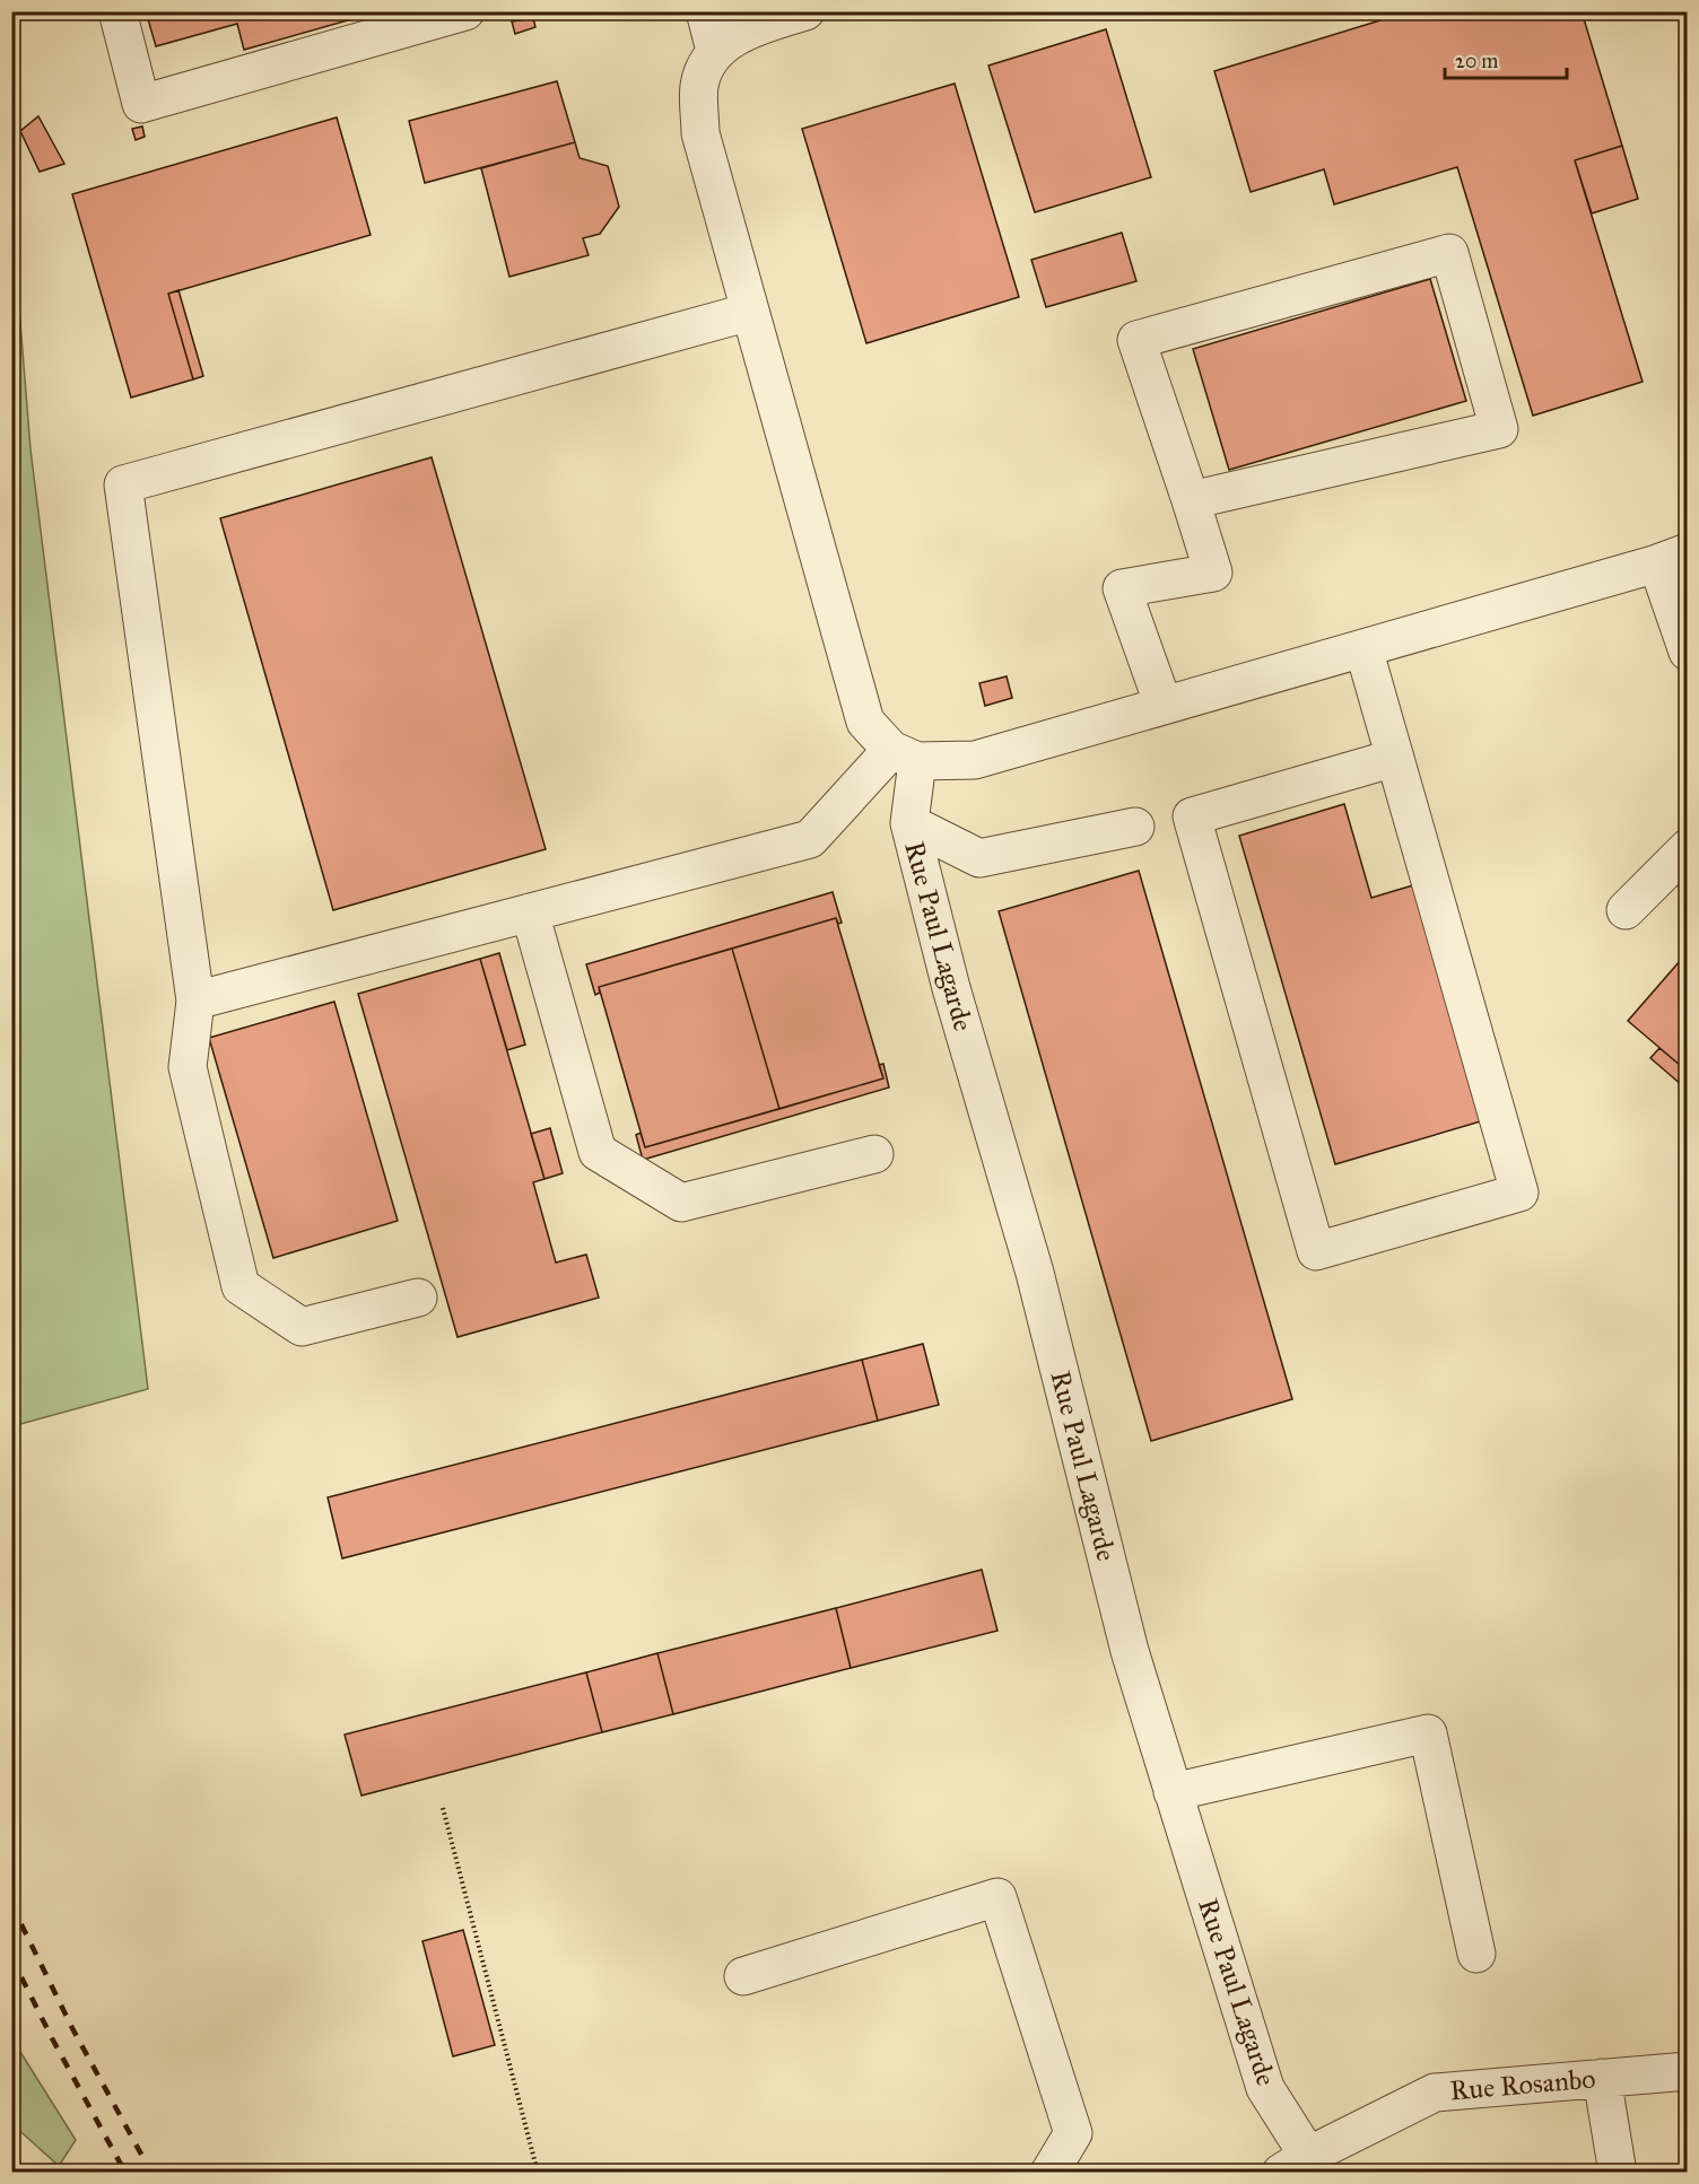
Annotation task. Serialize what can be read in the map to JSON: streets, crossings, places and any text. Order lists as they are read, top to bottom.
{
  "streets": {
    "street": ["Rue Paul Lagarde", "Rue Rosanbo"]
  },
  "crossings": [
    ["Rue Paul Lagarde", "Rue Rosanbo"]
  ],
  "scale_bar": "20 m"
}
